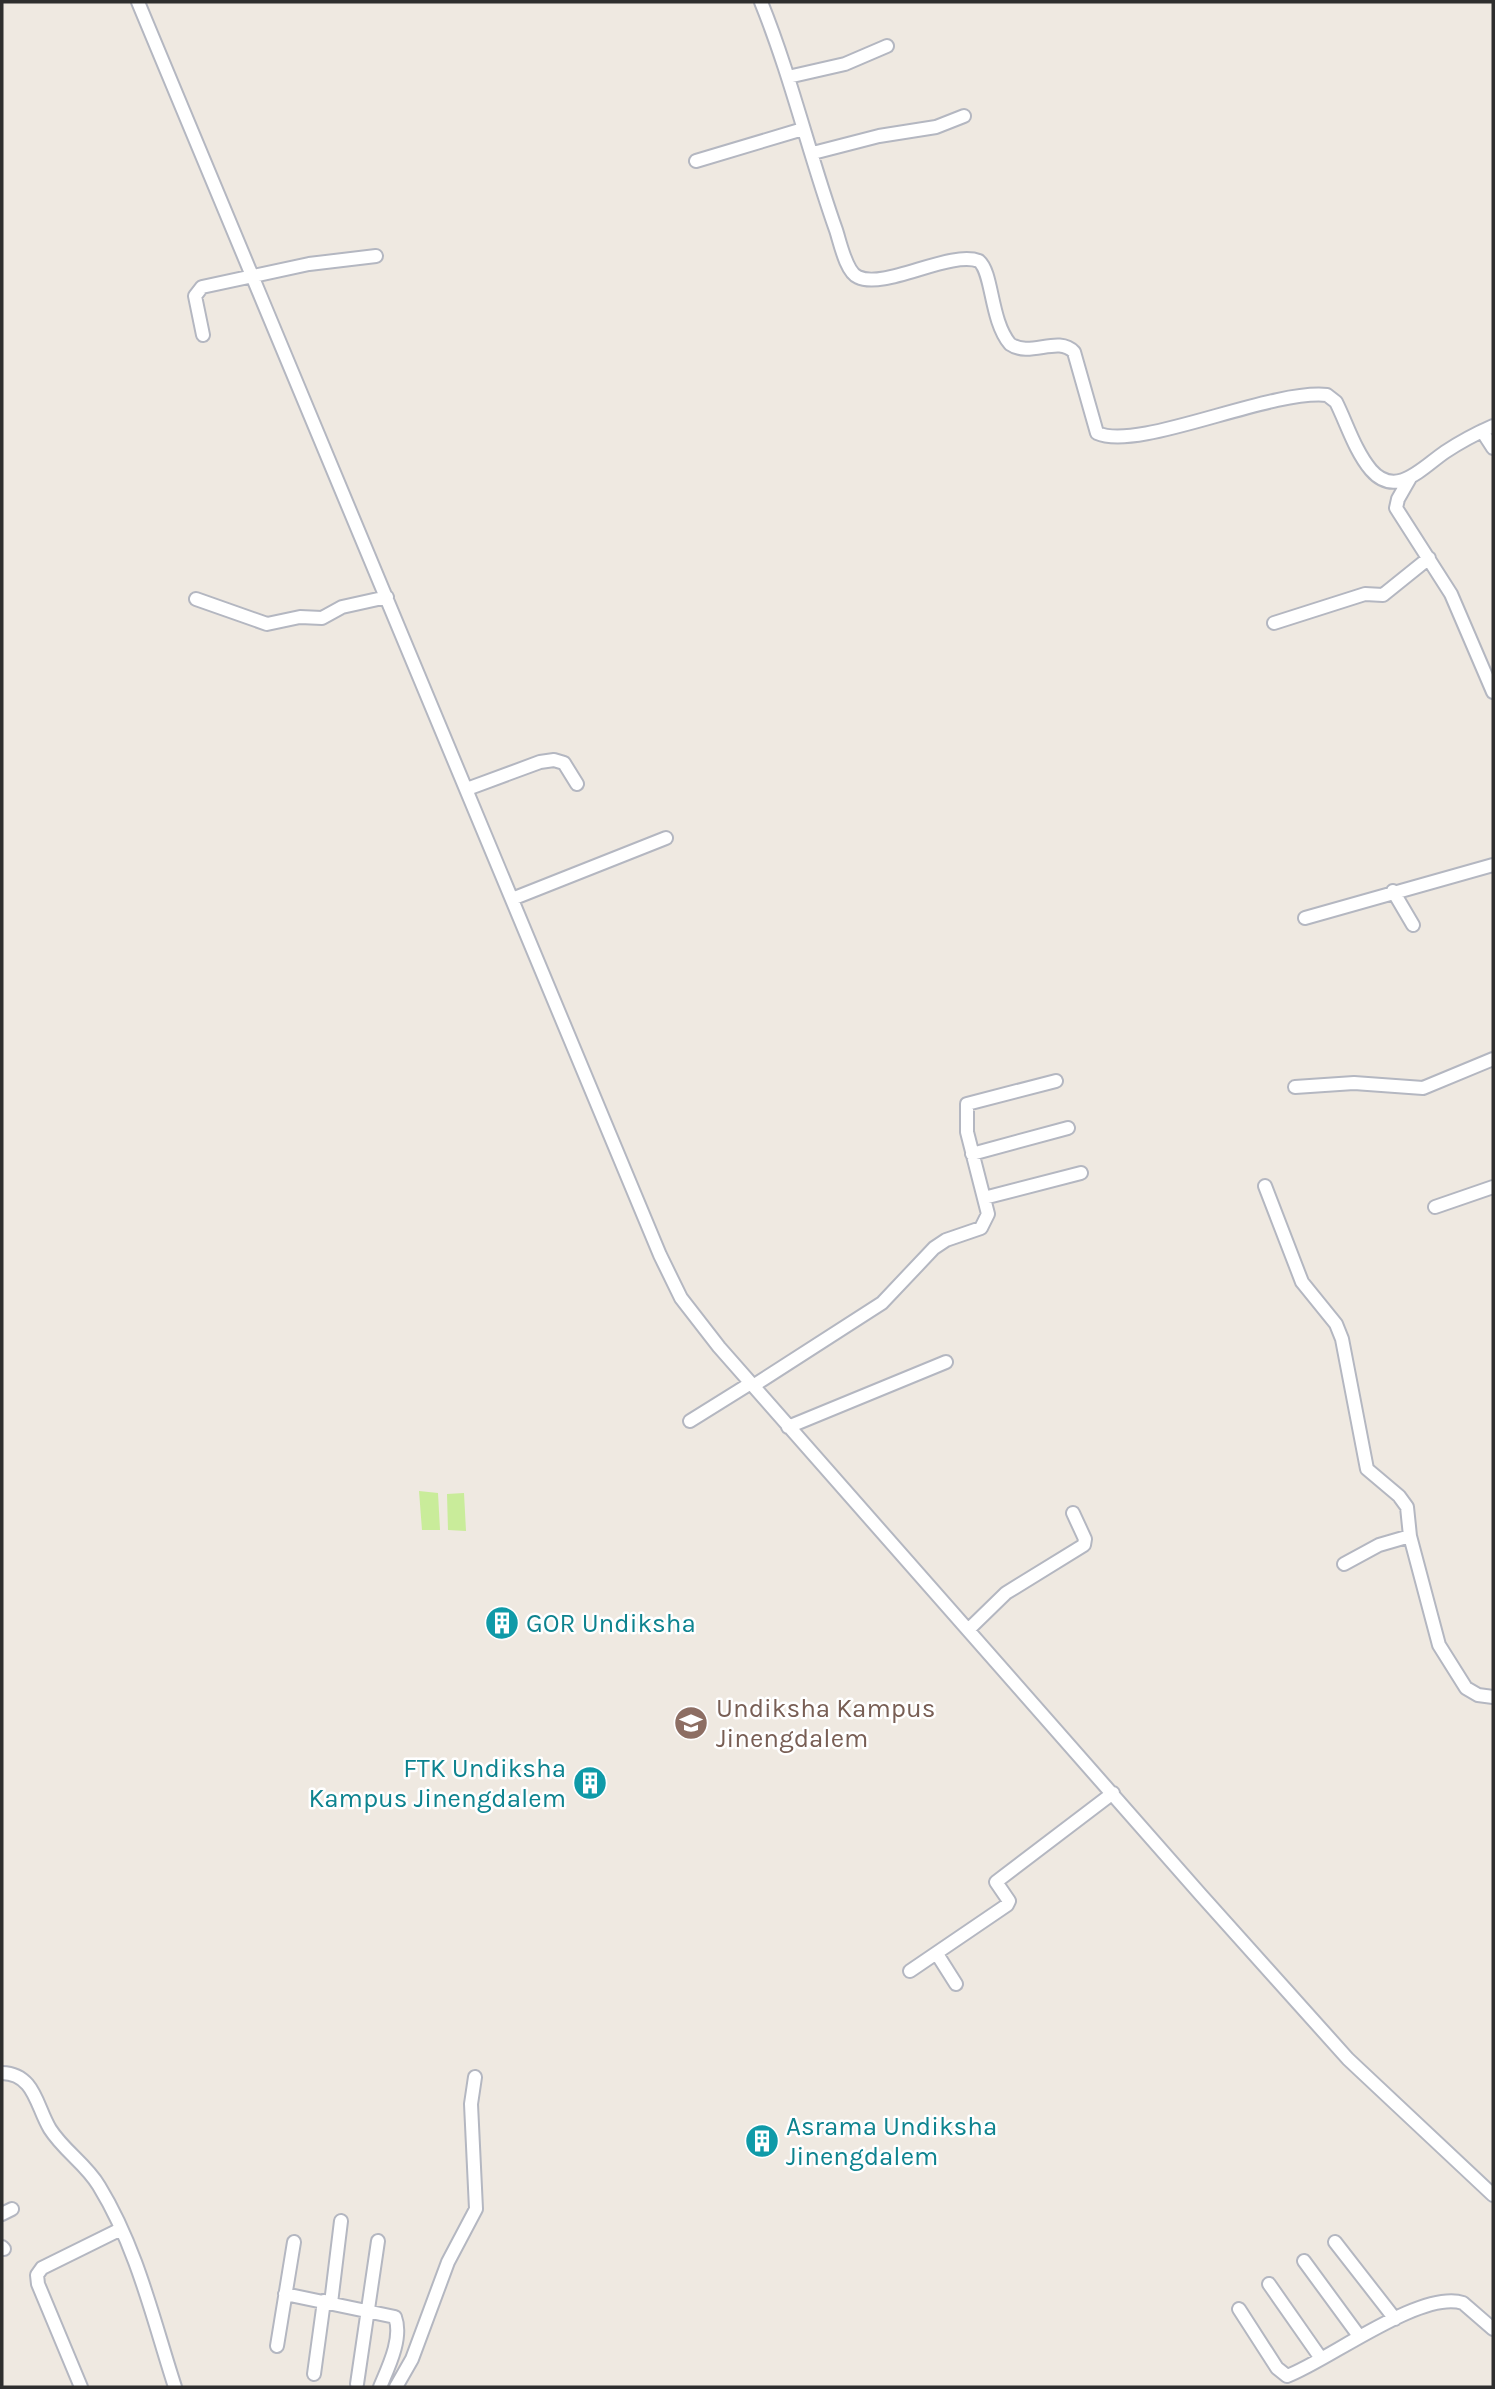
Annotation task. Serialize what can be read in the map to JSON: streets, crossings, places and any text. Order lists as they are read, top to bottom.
{
  "places": {
    "building": ["GOR Undiksha", "FTK Undiksha Kampus Jinengdalem", "Asrama Undiksha Jinengdalem"],
    "school or university": ["Undiksha Kampus Jinengdalem"]
  }
}
